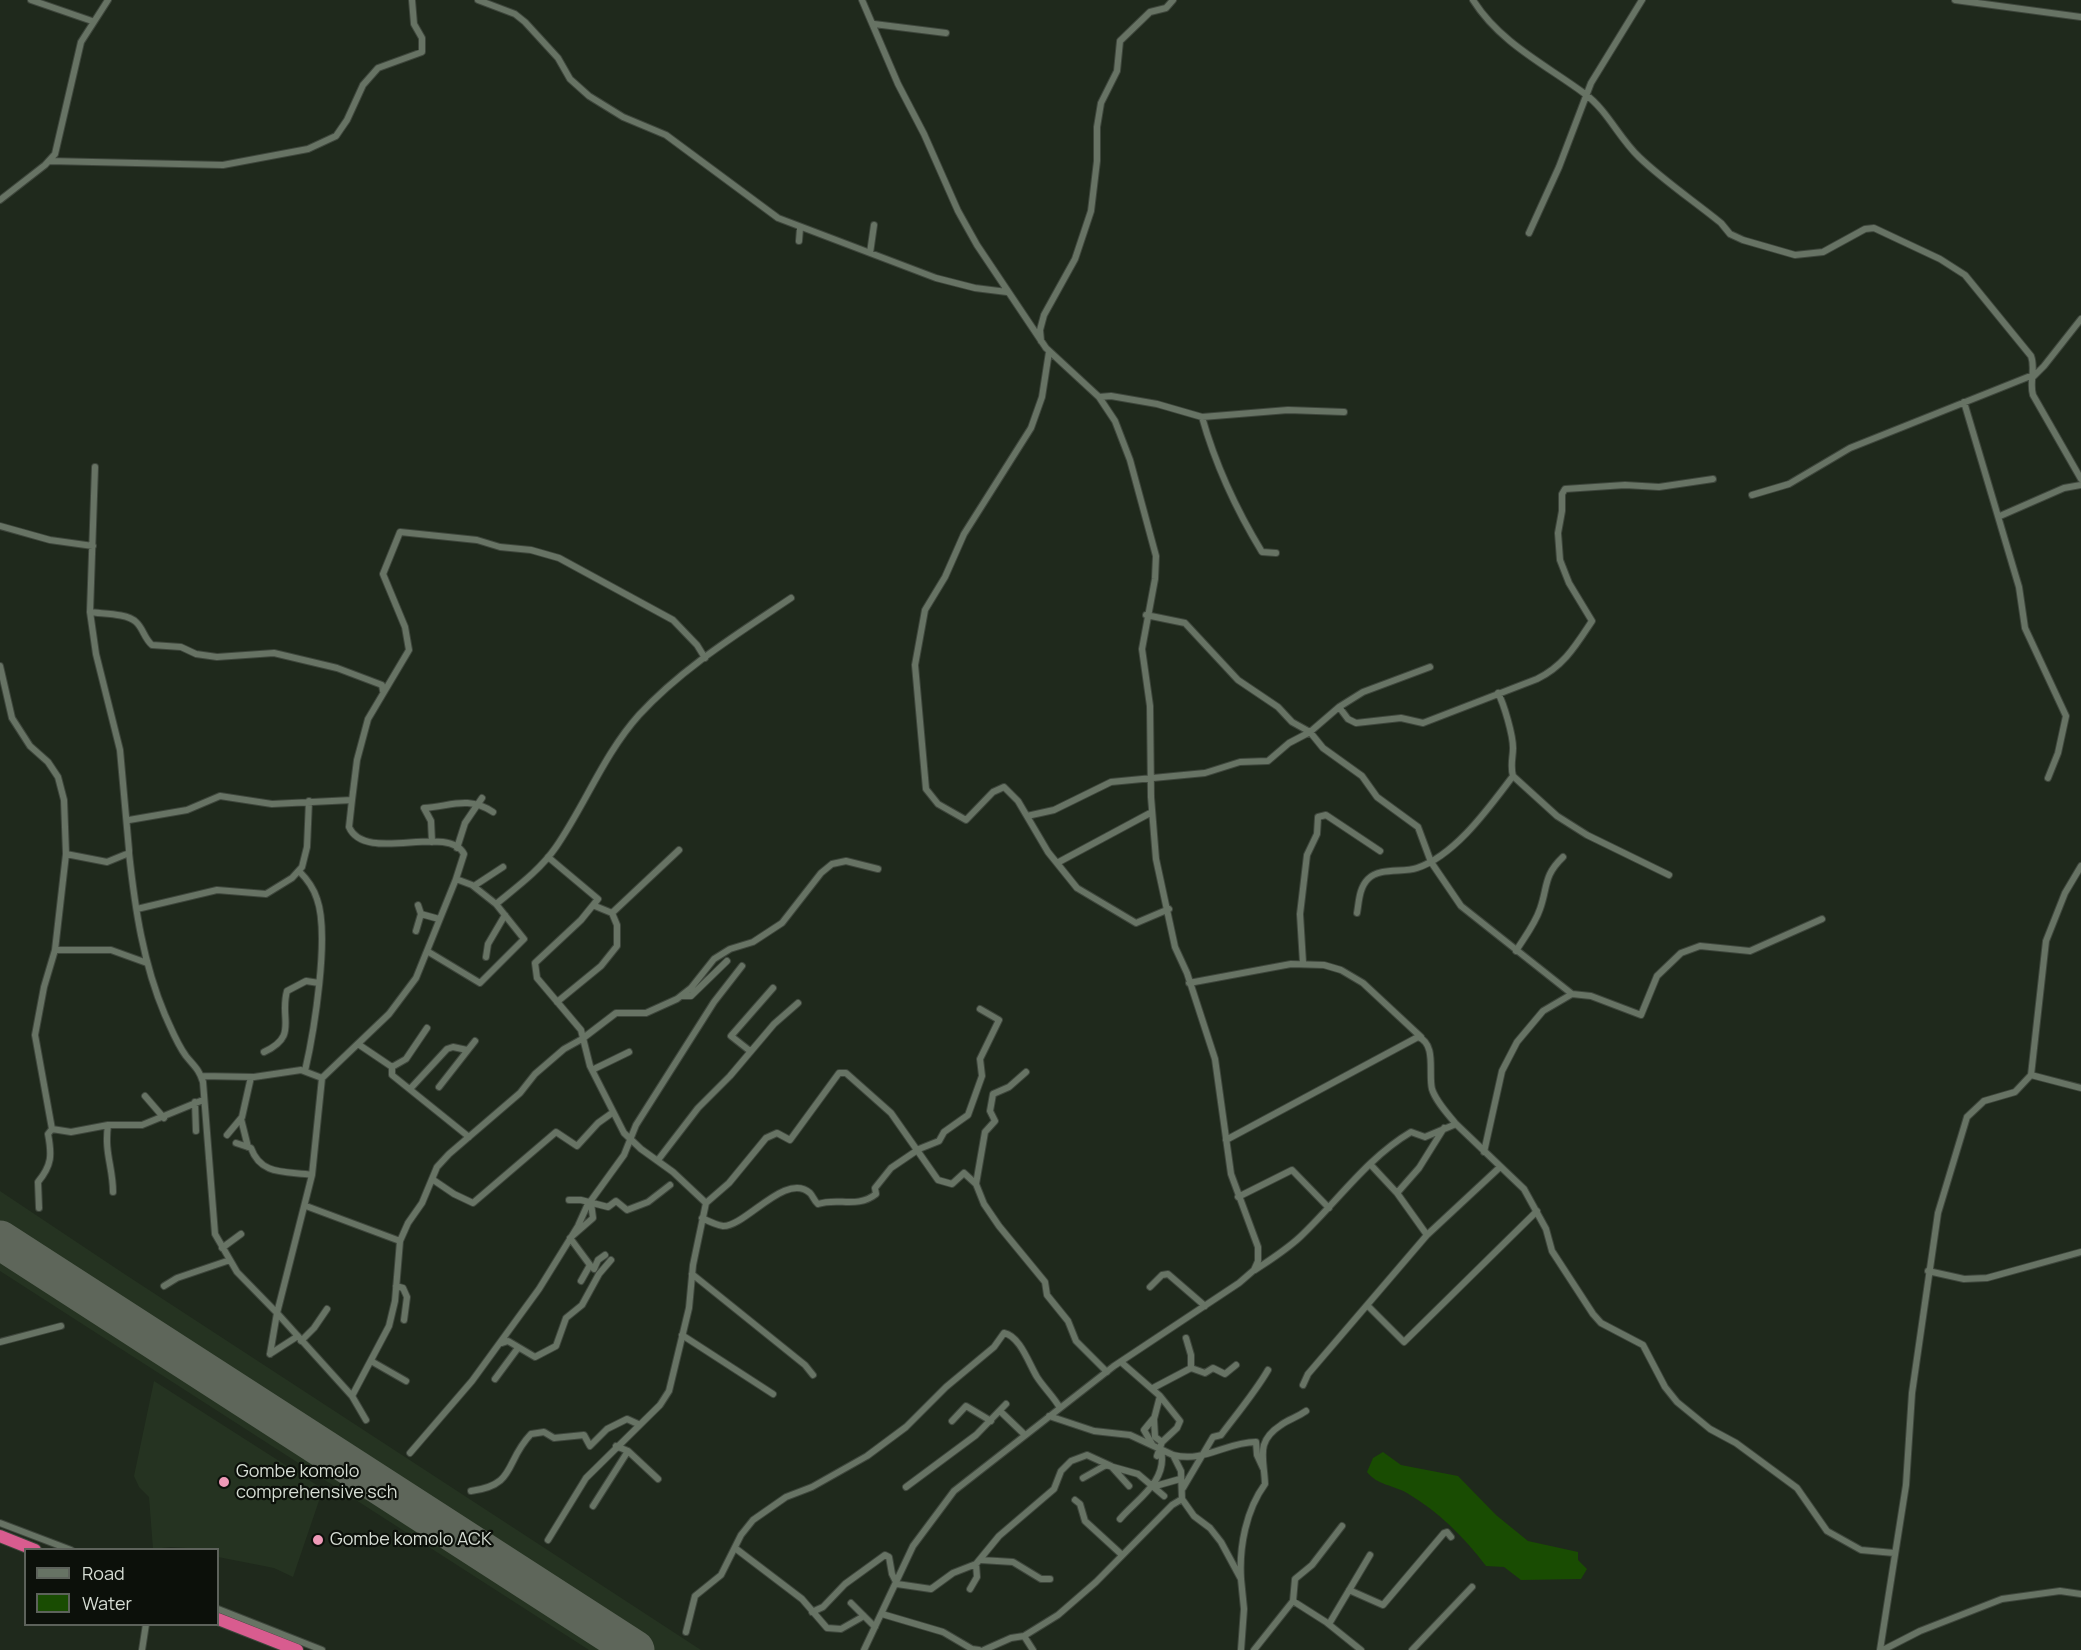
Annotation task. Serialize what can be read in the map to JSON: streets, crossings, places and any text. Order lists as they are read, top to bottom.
{
  "places": ["Gombe komolo comprehensive sch", "Gombe komolo ACK"],
  "legend": ["Road", "Water"]
}
